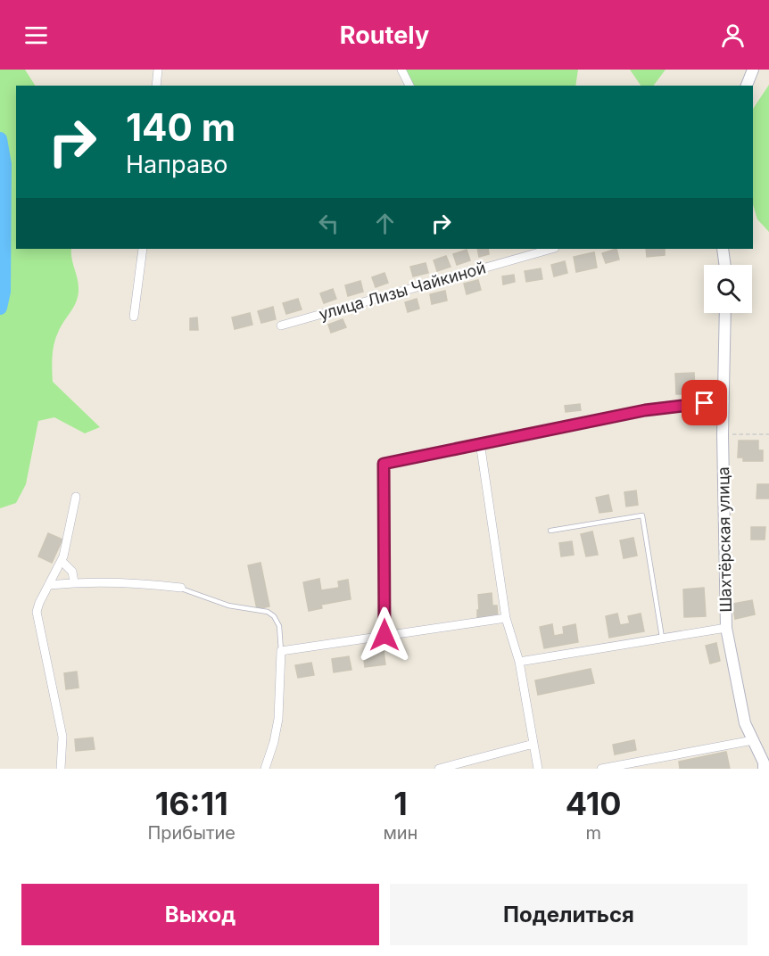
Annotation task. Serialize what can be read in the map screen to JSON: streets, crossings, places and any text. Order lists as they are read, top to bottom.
{
  "streets": {
    "street": ["улица Лизы Чайкиной", "Шахтёрская улица"]
  },
  "page": {
    "header": "Routely",
    "turn": ["140 m", "Направо"],
    "eta": [
      "16:11",
      "Прибытие",
      "1",
      "мин",
      "410",
      "m"
    ],
    "buttons": ["Выход", "Поделиться"]
  }
}
